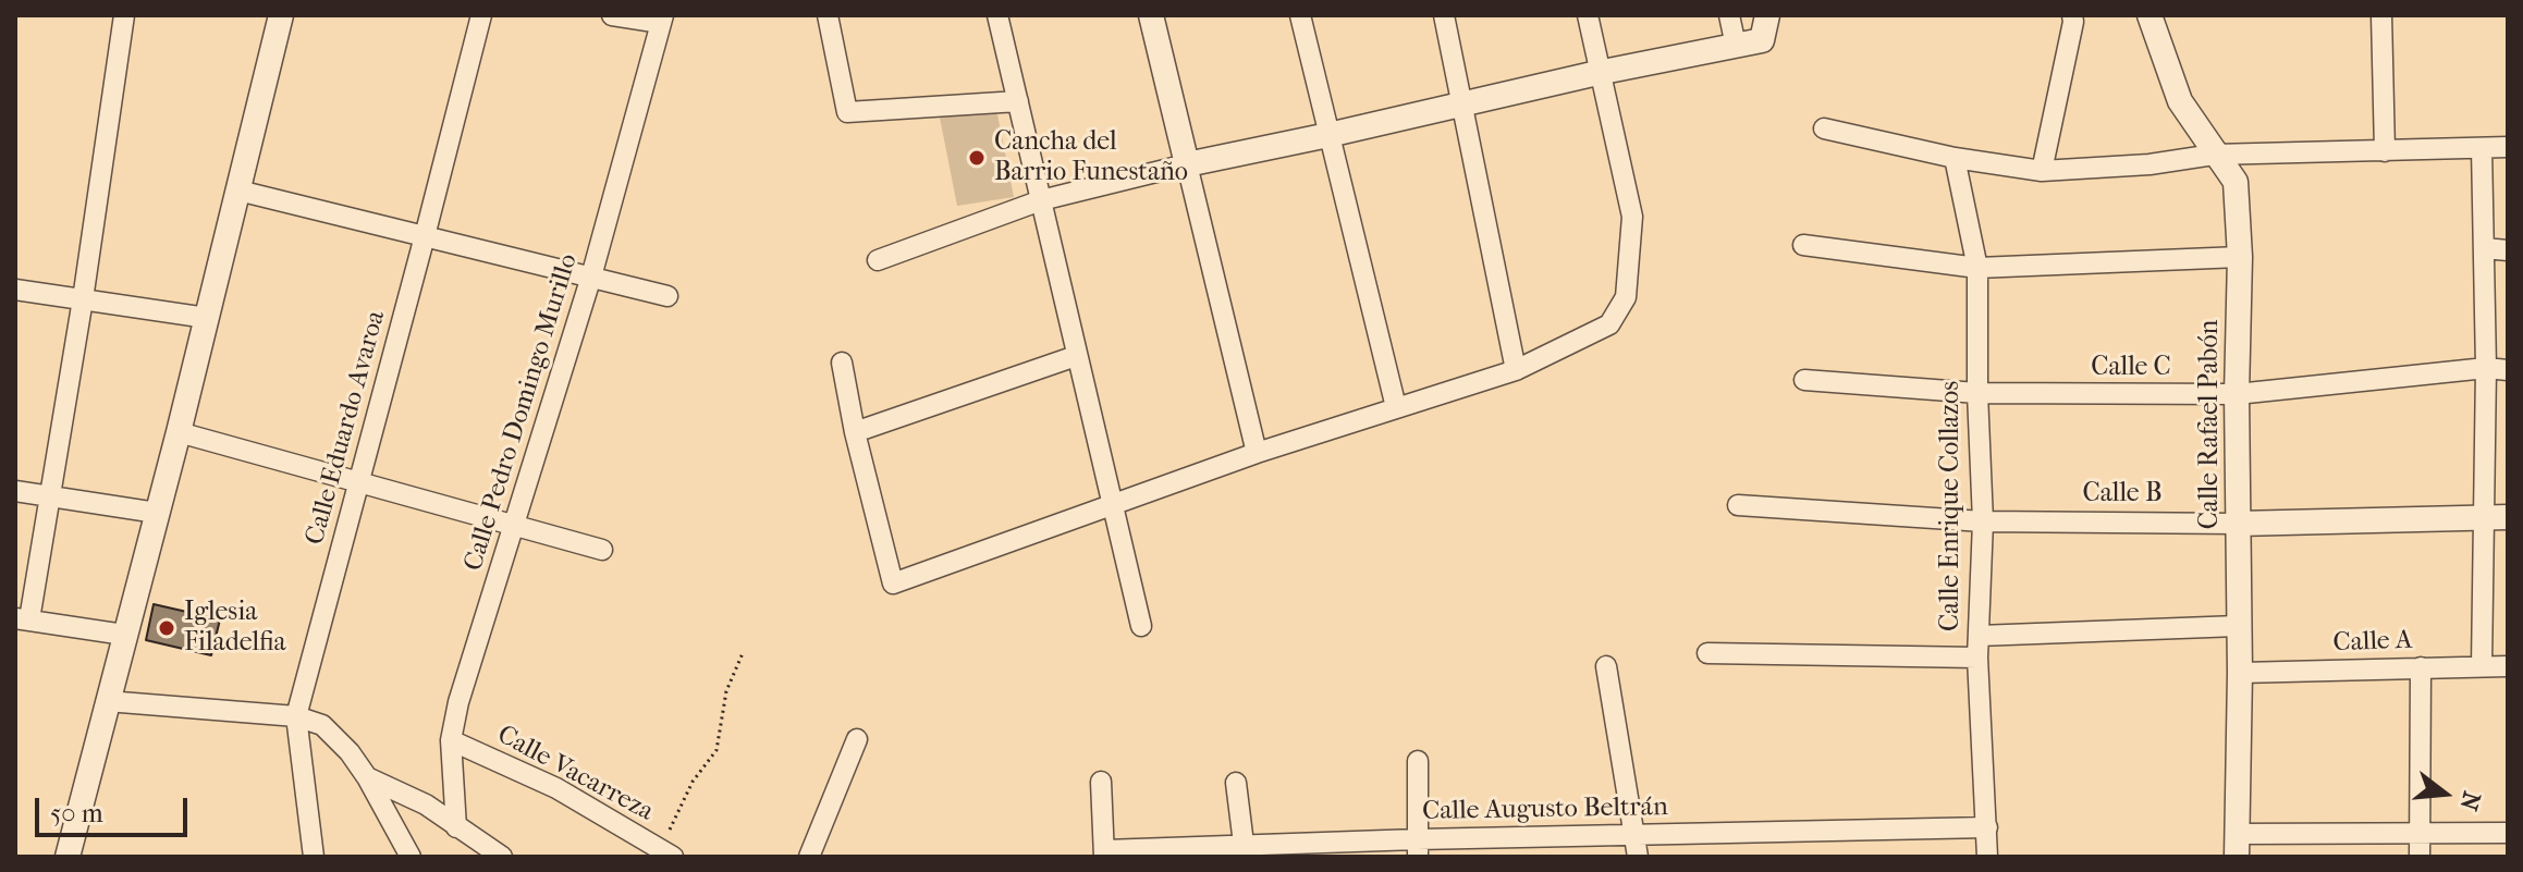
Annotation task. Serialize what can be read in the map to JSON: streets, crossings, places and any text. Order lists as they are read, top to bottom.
{
  "streets": {
    "street": [
      "Calle C",
      "Calle Pedro Domingo Murillo",
      "Calle Rafael Pabón",
      "Calle Eduardo Avaroa",
      "Calle B",
      "Calle Enrique Collazos",
      "Calle A",
      "Calle Vacarreza",
      "Calle Augusto Beltrán"
    ]
  },
  "crossings": [
    ["Calle C", "Calle Rafael Pabón"],
    ["Calle C", "Calle Enrique Collazos"],
    ["Calle Pedro Domingo Murillo", "Calle Vacarreza"],
    ["Calle Rafael Pabón", "Calle B"],
    ["Calle Rafael Pabón", "Calle A"],
    ["Calle B", "Calle Enrique Collazos"],
    ["Calle Enrique Collazos", "Calle Augusto Beltrán"]
  ],
  "places": ["Cancha del Barrio Funestaño", "Iglesia Filadelfia"],
  "scale_bar": "50 m",
  "north": "right"
}
